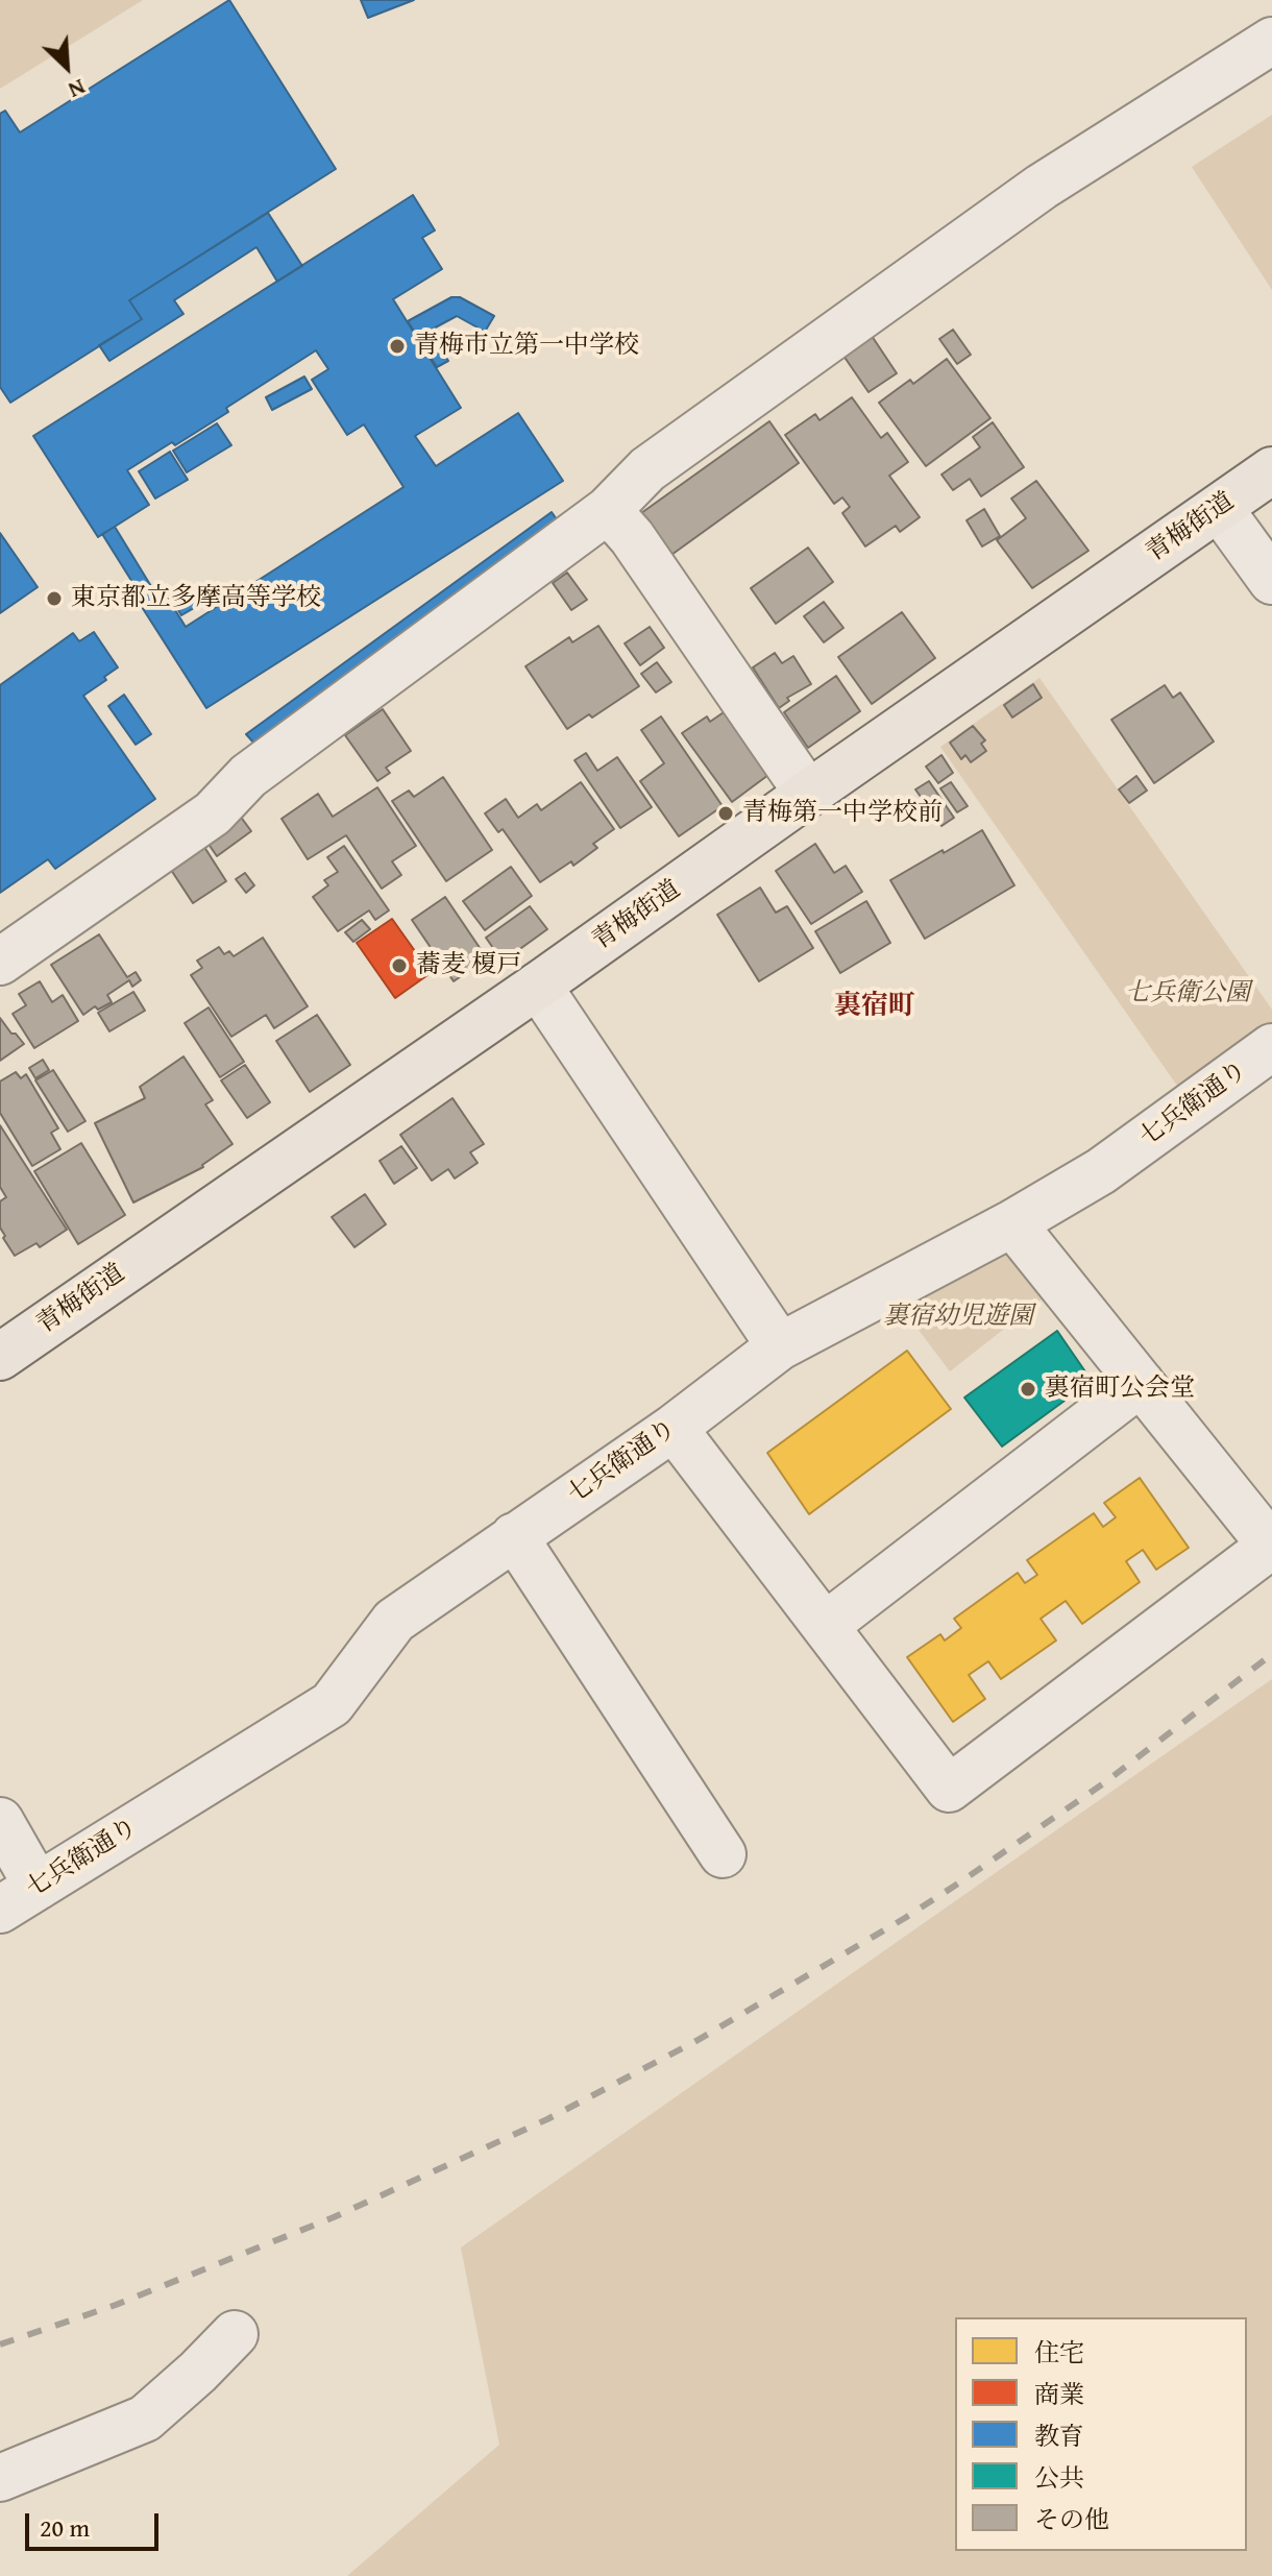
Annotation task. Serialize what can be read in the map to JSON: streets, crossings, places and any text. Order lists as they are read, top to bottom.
{
  "streets": {
    "highway": ["青梅街道"],
    "street": ["七兵衛通り"]
  },
  "districts": ["裏宿町"],
  "parks": ["七兵衛公園", "裏宿幼児遊園"],
  "places": [
    "青梅市立第一中学校",
    "東京都立多摩高等学校",
    "青梅第一中学校前",
    "蕎麦 榎戸",
    "裏宿町公会堂"
  ],
  "legend": [
    "住宅",
    "商業",
    "教育",
    "公共",
    "その他"
  ],
  "scale_bar": "20 m",
  "north": "bottom right"
}
